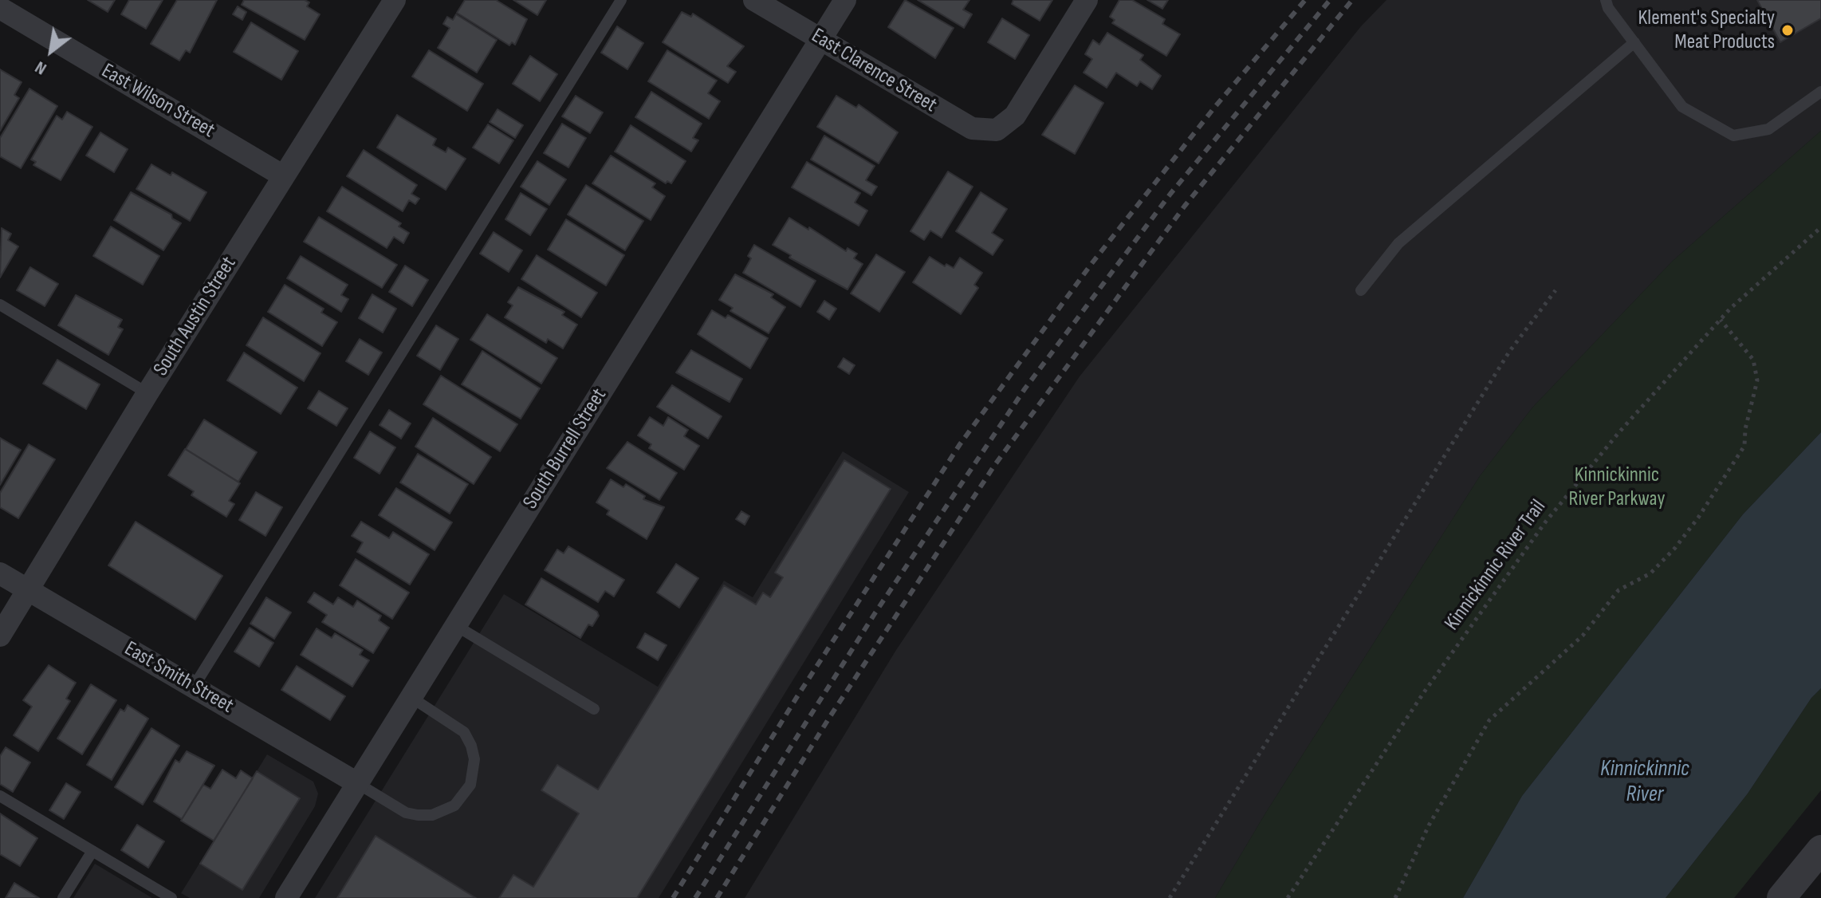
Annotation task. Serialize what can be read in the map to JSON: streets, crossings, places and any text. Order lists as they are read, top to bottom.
{
  "streets": {
    "street": [
      "East Clarence Street",
      "East Wilson Street",
      "South Austin Street",
      "South Burrell Street",
      "East Smith Street"
    ],
    "path": ["Kinnickinnic River Trail"]
  },
  "crossings": [
    ["East Clarence Street", "South Burrell Street"],
    ["East Wilson Street", "South Austin Street"],
    ["South Austin Street", "East Smith Street"],
    ["South Burrell Street", "East Smith Street"]
  ],
  "water": ["Kinnickinnic River"],
  "parks": ["Kinnickinnic River Parkway"],
  "places": ["Klement's Specialty Meat Products"],
  "north": "bottom left"
}
